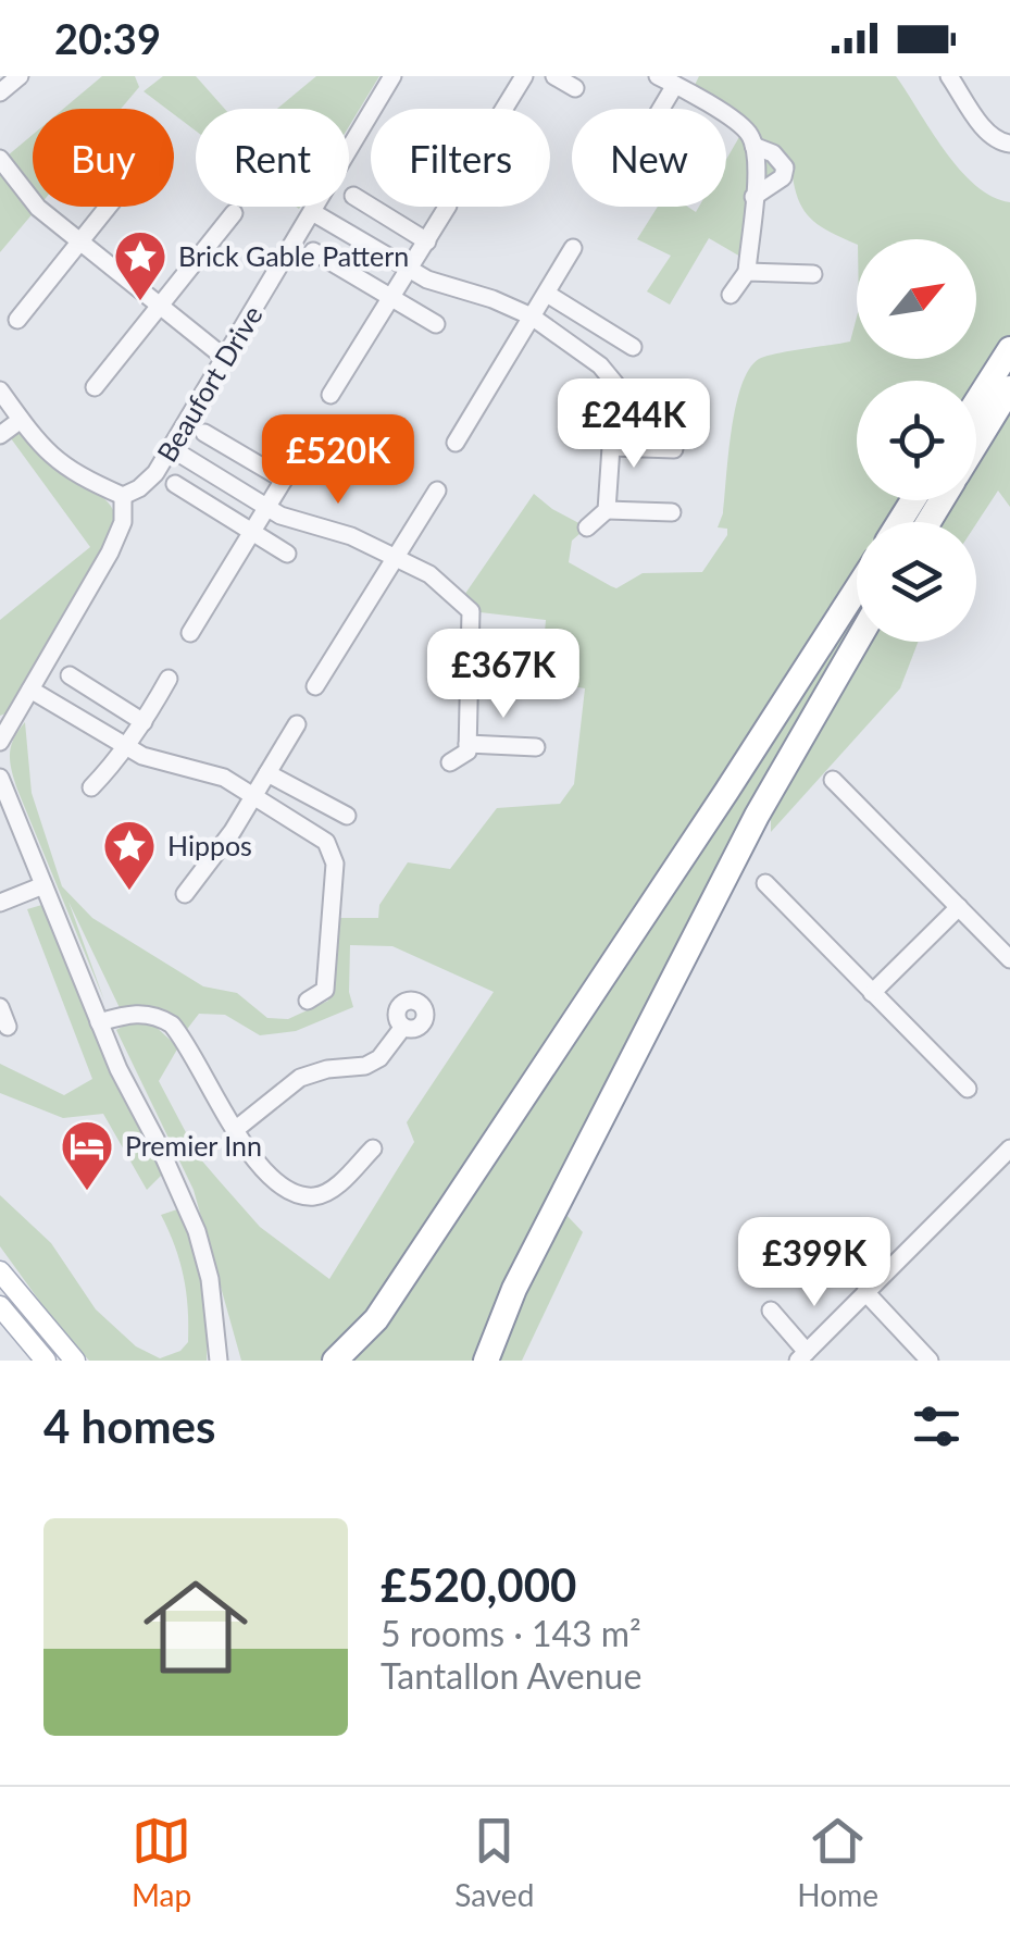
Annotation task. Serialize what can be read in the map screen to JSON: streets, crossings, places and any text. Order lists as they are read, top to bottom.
{
  "streets": {
    "street": ["Beaufort Drive"]
  },
  "places": {
    "place": ["Brick Gable Pattern", "Hippos"],
    "hotel": ["Premier Inn"]
  },
  "north": "top right",
  "page": {
    "status": "20:39",
    "chip": [
      "Buy",
      "Rent",
      "Filters",
      "New"
    ],
    "price": [
      "£244K",
      "£520K",
      "£367K",
      "£399K"
    ],
    "heading": "4 homes",
    "list": [
      {
        "name": "£520,000",
        "note": "5 rooms · 143 m² · Tantallon Avenue"
      }
    ],
    "tabs": ["Map", "Saved", "Home"]
  }
}
